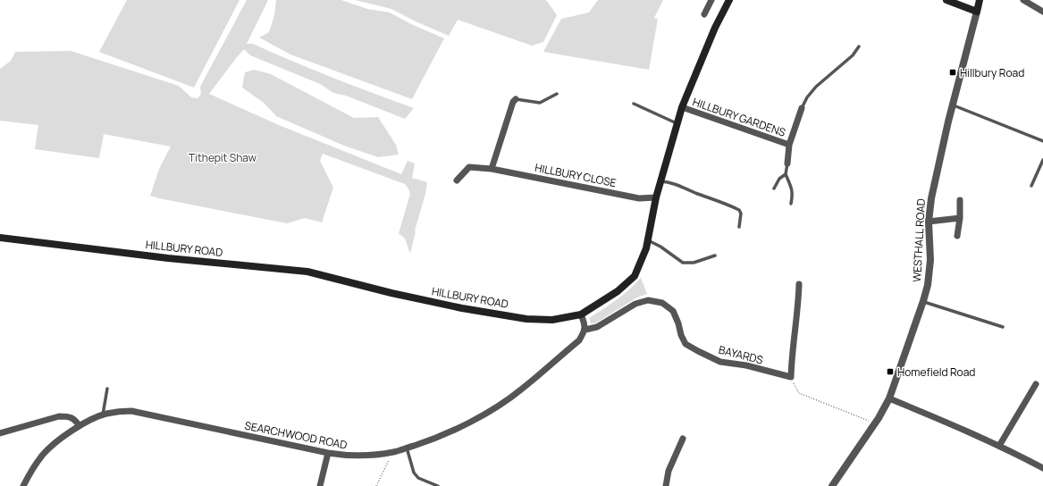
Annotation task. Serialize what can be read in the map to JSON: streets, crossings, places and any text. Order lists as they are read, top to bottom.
{
  "streets": {
    "main road": ["WESTHALL ROAD", "HILLBURY ROAD"],
    "street": [
      "HILLBURY GARDENS",
      "HILLBURY CLOSE",
      "BAYARDS",
      "SEARCHWOOD ROAD"
    ]
  },
  "crossings": [
    ["HILLBURY GARDENS", "HILLBURY ROAD"],
    ["HILLBURY CLOSE", "HILLBURY ROAD"],
    ["BAYARDS", "SEARCHWOOD ROAD"]
  ],
  "parks": ["Tithepit Shaw"],
  "places": {
    "transit": ["Hillbury Road", "Homefield Road"]
  }
}
